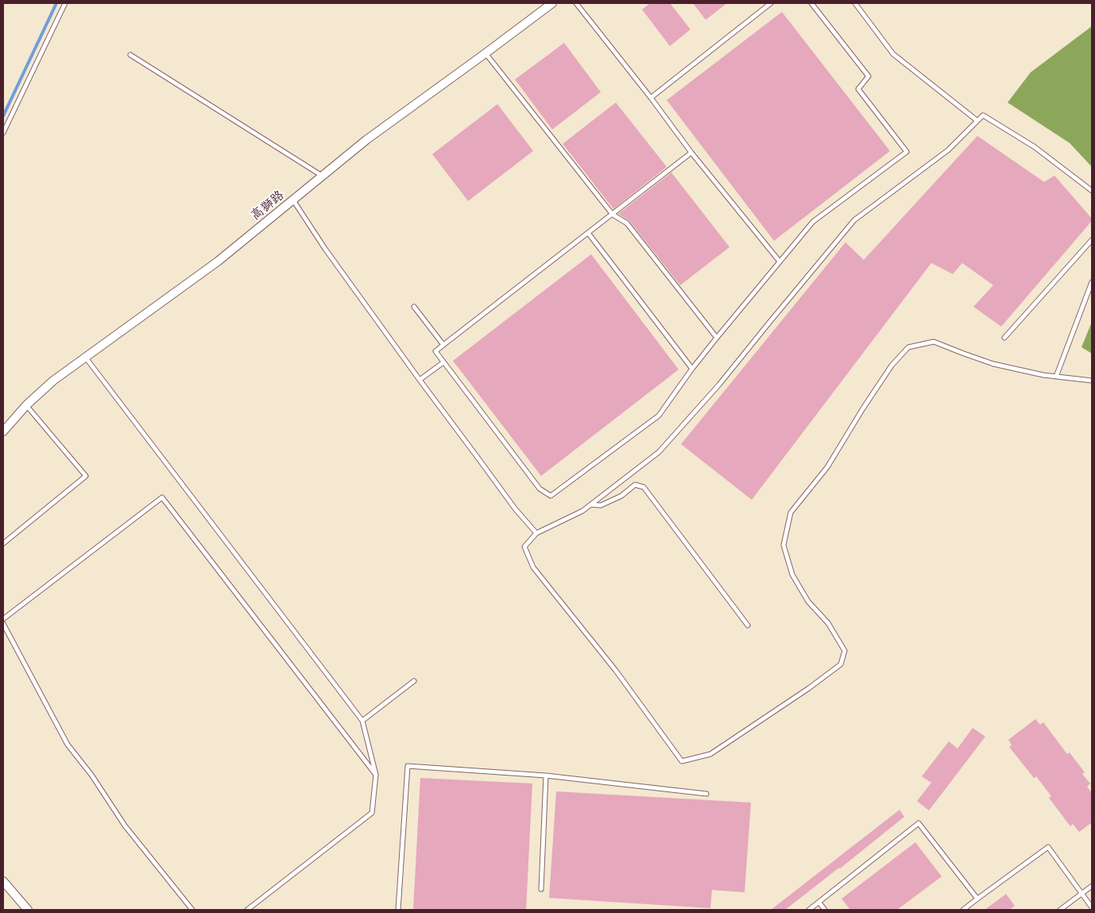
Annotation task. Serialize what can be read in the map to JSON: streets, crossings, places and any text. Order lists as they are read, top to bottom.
{
  "streets": {
    "street": ["高獅路"]
  }
}
